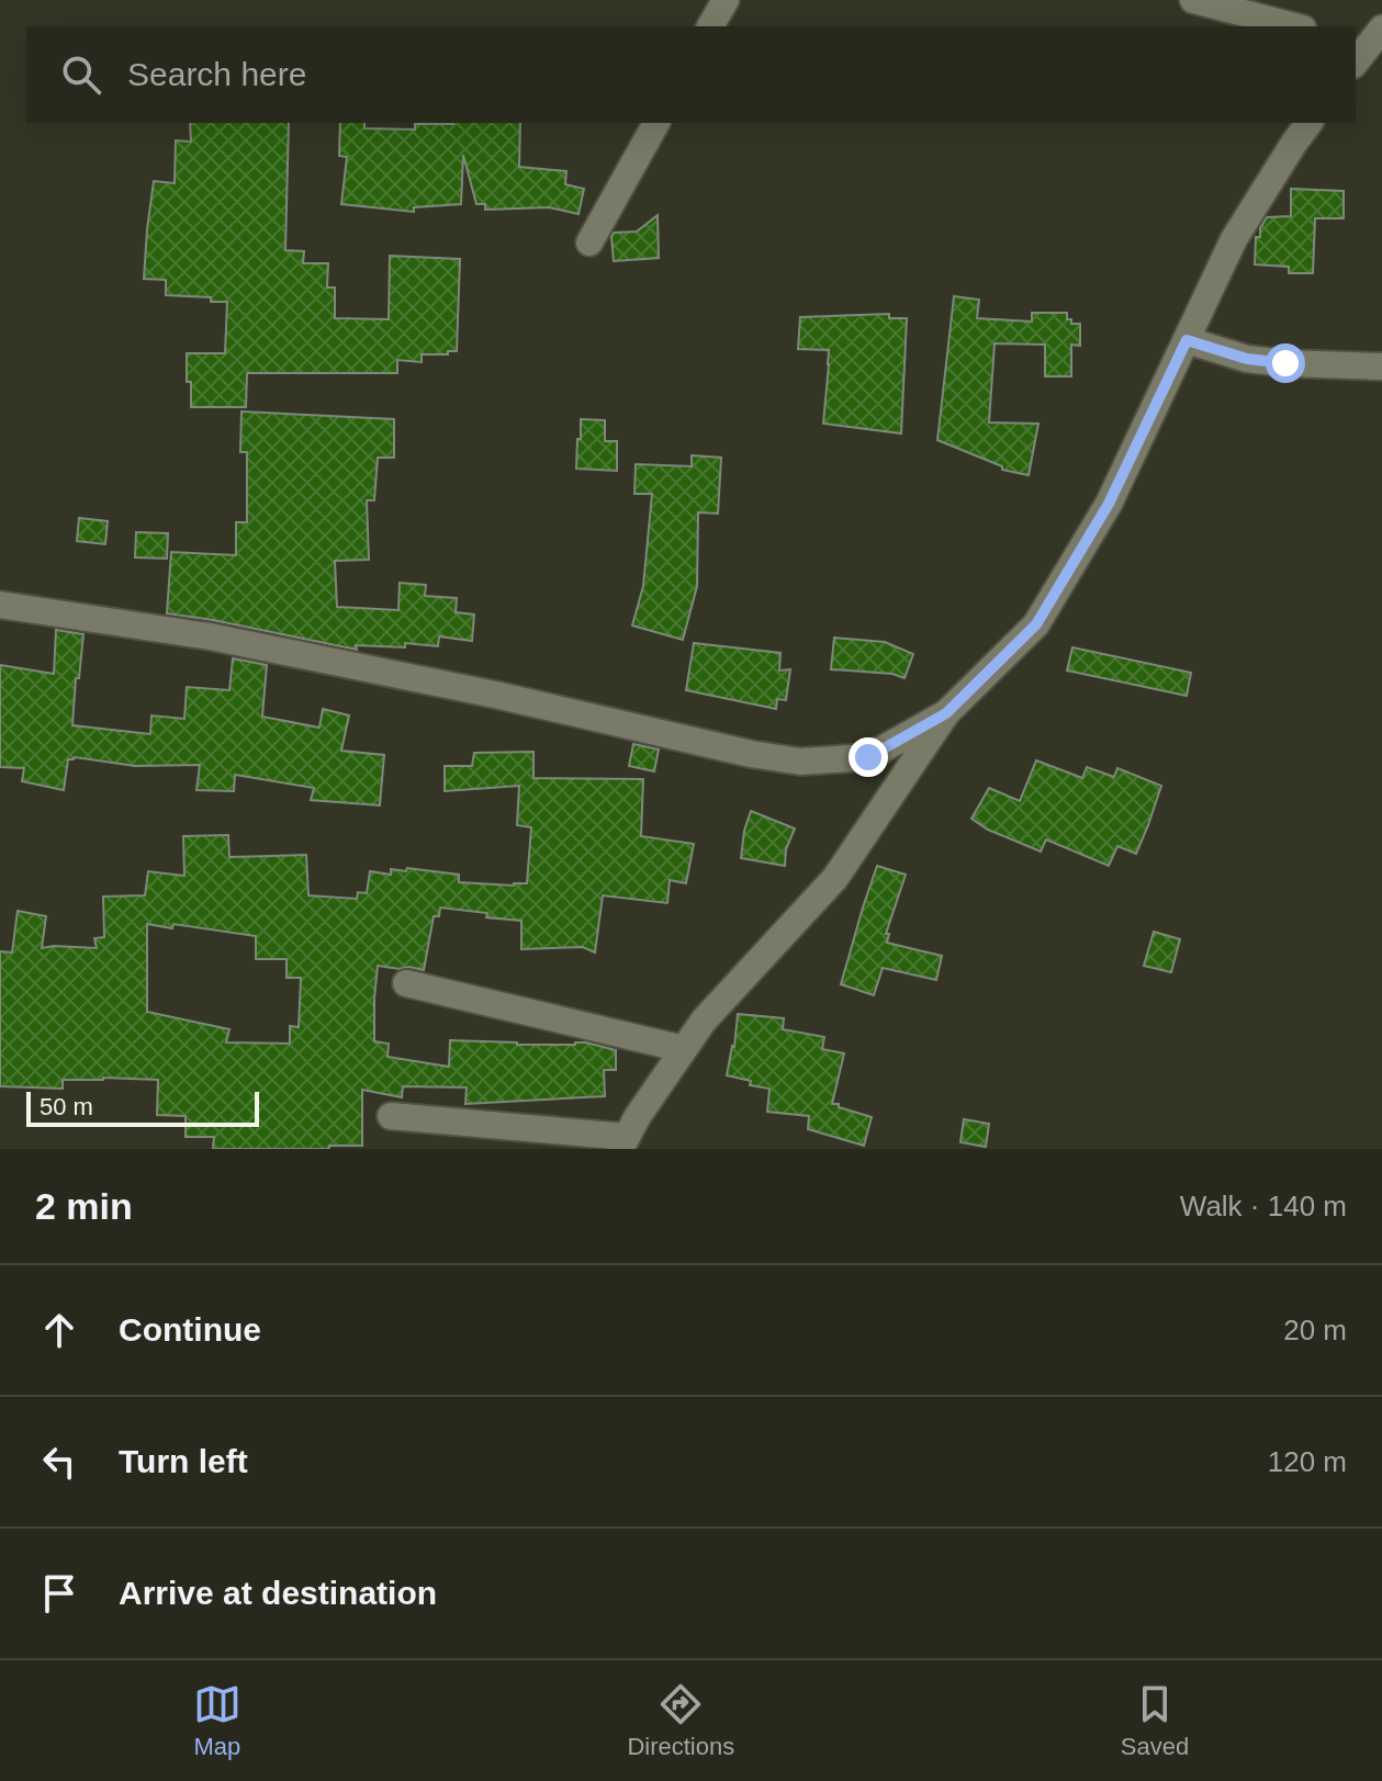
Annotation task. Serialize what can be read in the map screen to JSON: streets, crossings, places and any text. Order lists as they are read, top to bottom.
{
  "scale_bar": "50 m",
  "page": {
    "search": "Search here",
    "scale": "50 m",
    "heading": ["2 min", "Walk · 140 m"],
    "list": [
      ["Continue", "20 m"],
      ["Turn left", "120 m"],
      "Arrive at destination"
    ],
    "nav": ["Map", "Directions", "Saved"]
  }
}
